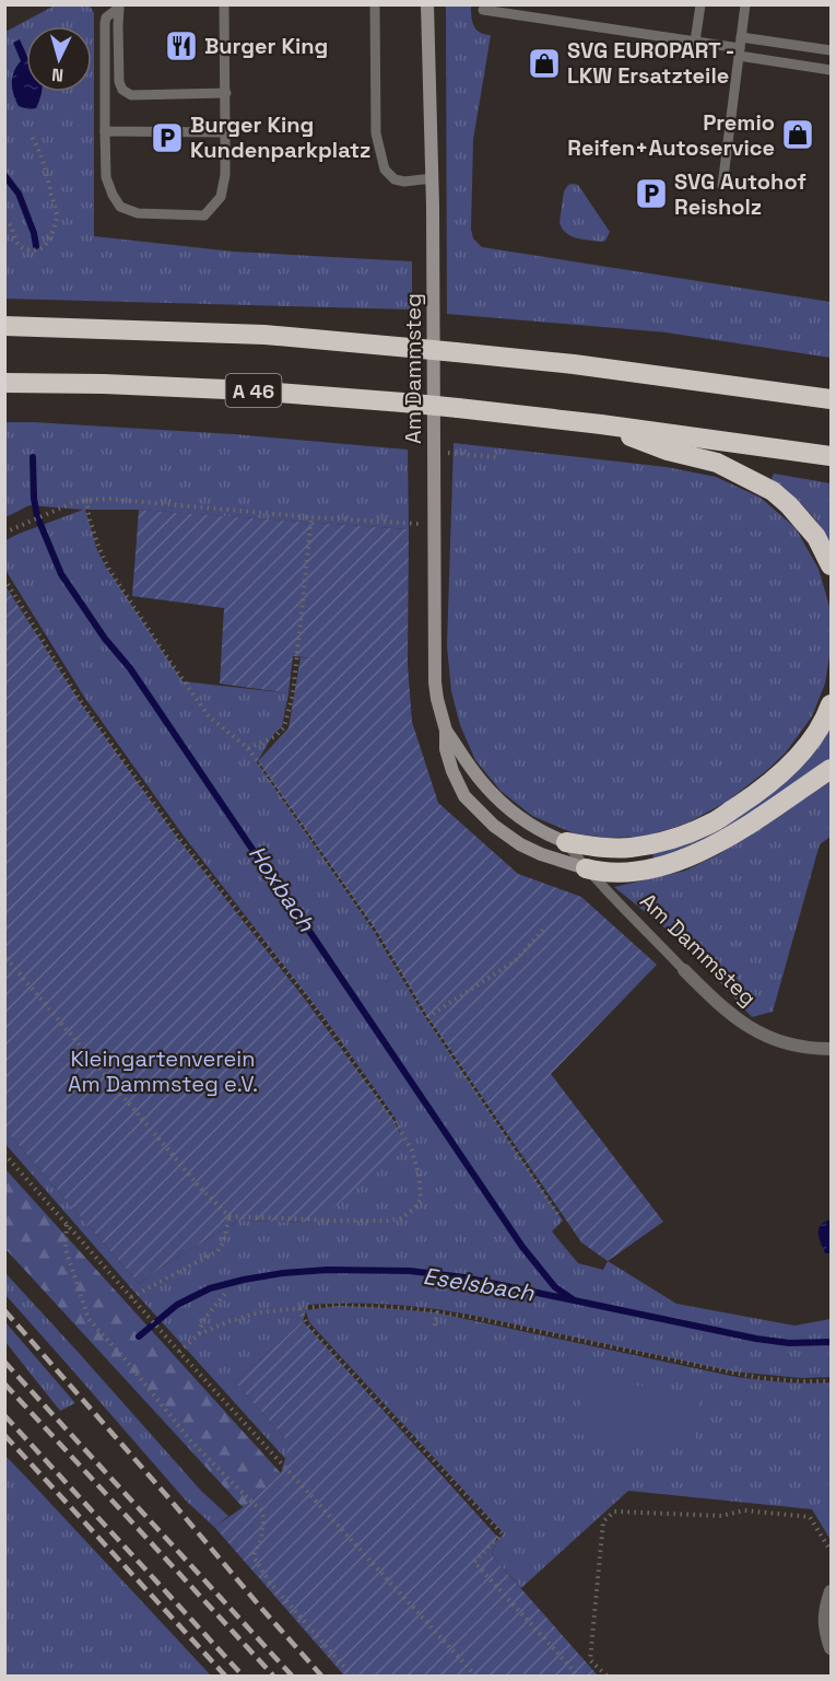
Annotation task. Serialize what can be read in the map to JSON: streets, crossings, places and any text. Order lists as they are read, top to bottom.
{
  "streets": {
    "highway": ["A 46"],
    "main road": ["Am Dammsteg"]
  },
  "water": ["Hoxbach", "Eselsbach"],
  "parks": ["Kleingartenverein Am Dammsteg e.V."],
  "places": {
    "restaurant": ["Burger King"],
    "shop": ["SVG EUROPART - LKW Ersatzteile", "Premio Reifen+Autoservice"],
    "parking": ["Burger King Kundenparkplatz", "SVG Autohof Reisholz"]
  },
  "north": "bottom"
}
